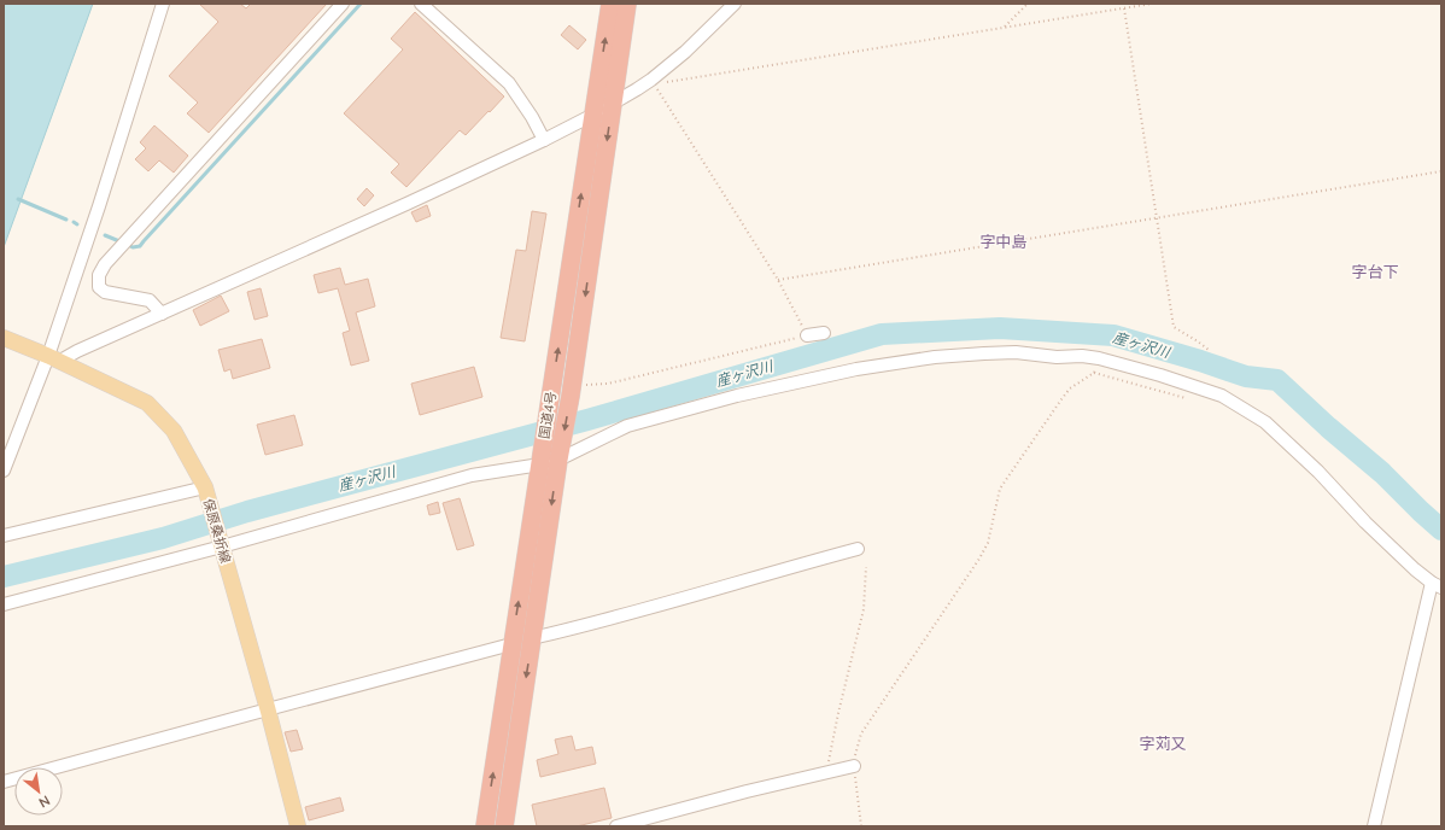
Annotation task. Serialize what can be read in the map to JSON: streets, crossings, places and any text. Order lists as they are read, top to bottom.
{
  "streets": {
    "highway": ["国道4号"],
    "main road": ["保原桑折線"]
  },
  "districts": ["字中島", "字台下", "字苅又"],
  "water": ["産ヶ沢川"],
  "north": "bottom right"
}
